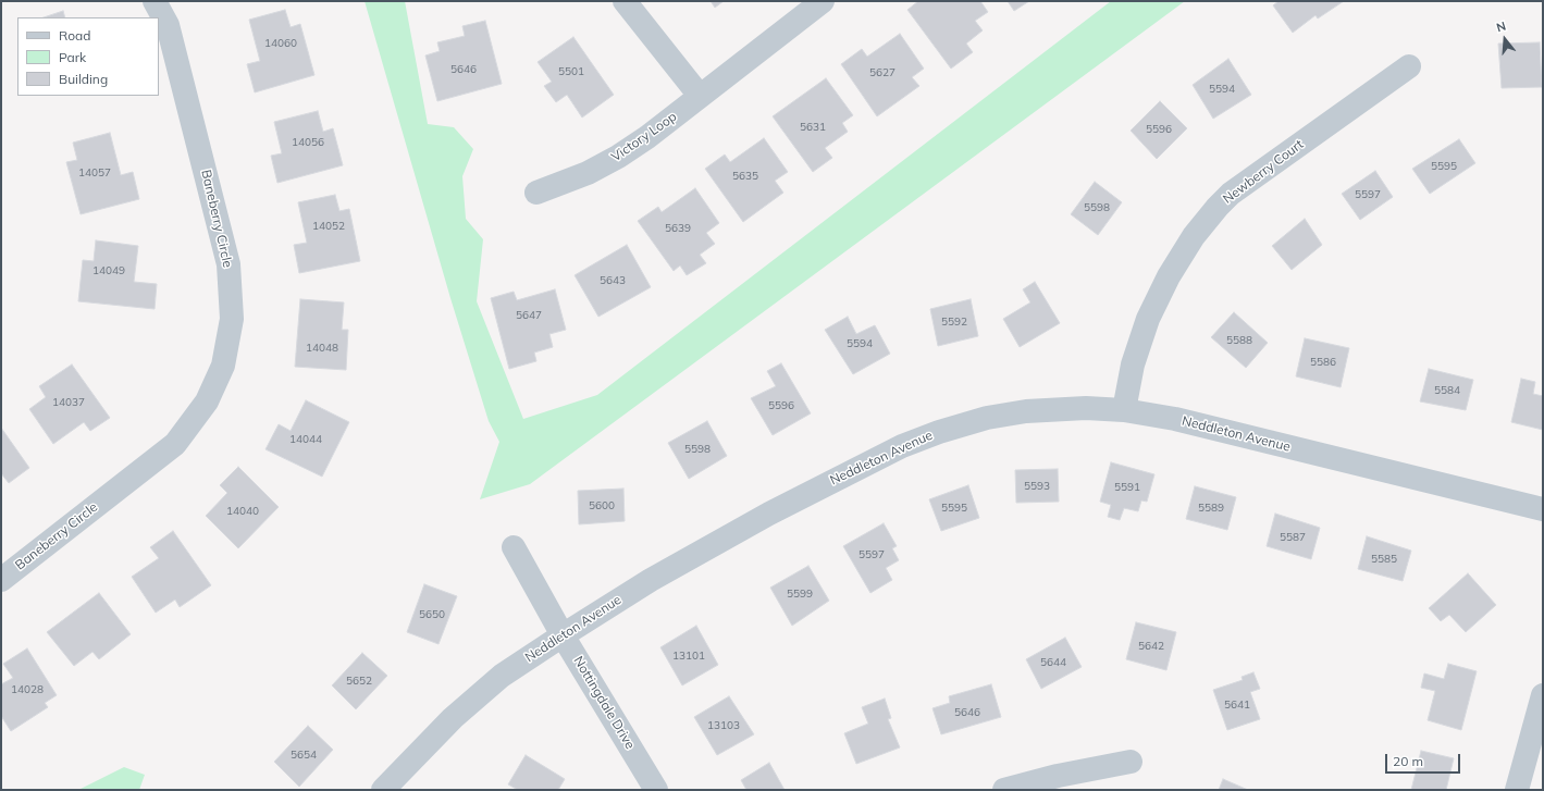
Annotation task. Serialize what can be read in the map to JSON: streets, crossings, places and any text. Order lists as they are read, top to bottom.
{
  "streets": {
    "street": [
      "Victory Loop",
      "Newberry Court",
      "Baneberry Circle",
      "Neddleton Avenue",
      "Nottingdale Drive"
    ]
  },
  "crossings": [
    ["Newberry Court", "Neddleton Avenue"],
    ["Neddleton Avenue", "Nottingdale Drive"]
  ],
  "house_numbers": [
    "14060",
    "5646",
    "5501",
    "5627",
    "5594",
    "5631",
    "5596",
    "14056",
    "5595",
    "14057",
    "5635",
    "5597",
    "5598",
    "14052",
    "5639",
    "14049",
    "5643",
    "5647",
    "5592",
    "5588",
    "5594",
    "14048",
    "5586",
    "5584",
    "14037",
    "5596",
    "14044",
    "5598",
    "5593",
    "5591",
    "5600",
    "5595",
    "5589",
    "14040",
    "5587",
    "5597",
    "5585",
    "5599",
    "5650",
    "5642",
    "13101",
    "5644",
    "5652",
    "14028",
    "5641",
    "5646",
    "13103",
    "5654"
  ],
  "legend": ["Road", "Park", "Building"],
  "scale_bar": "20 m",
  "north": "top"
}
